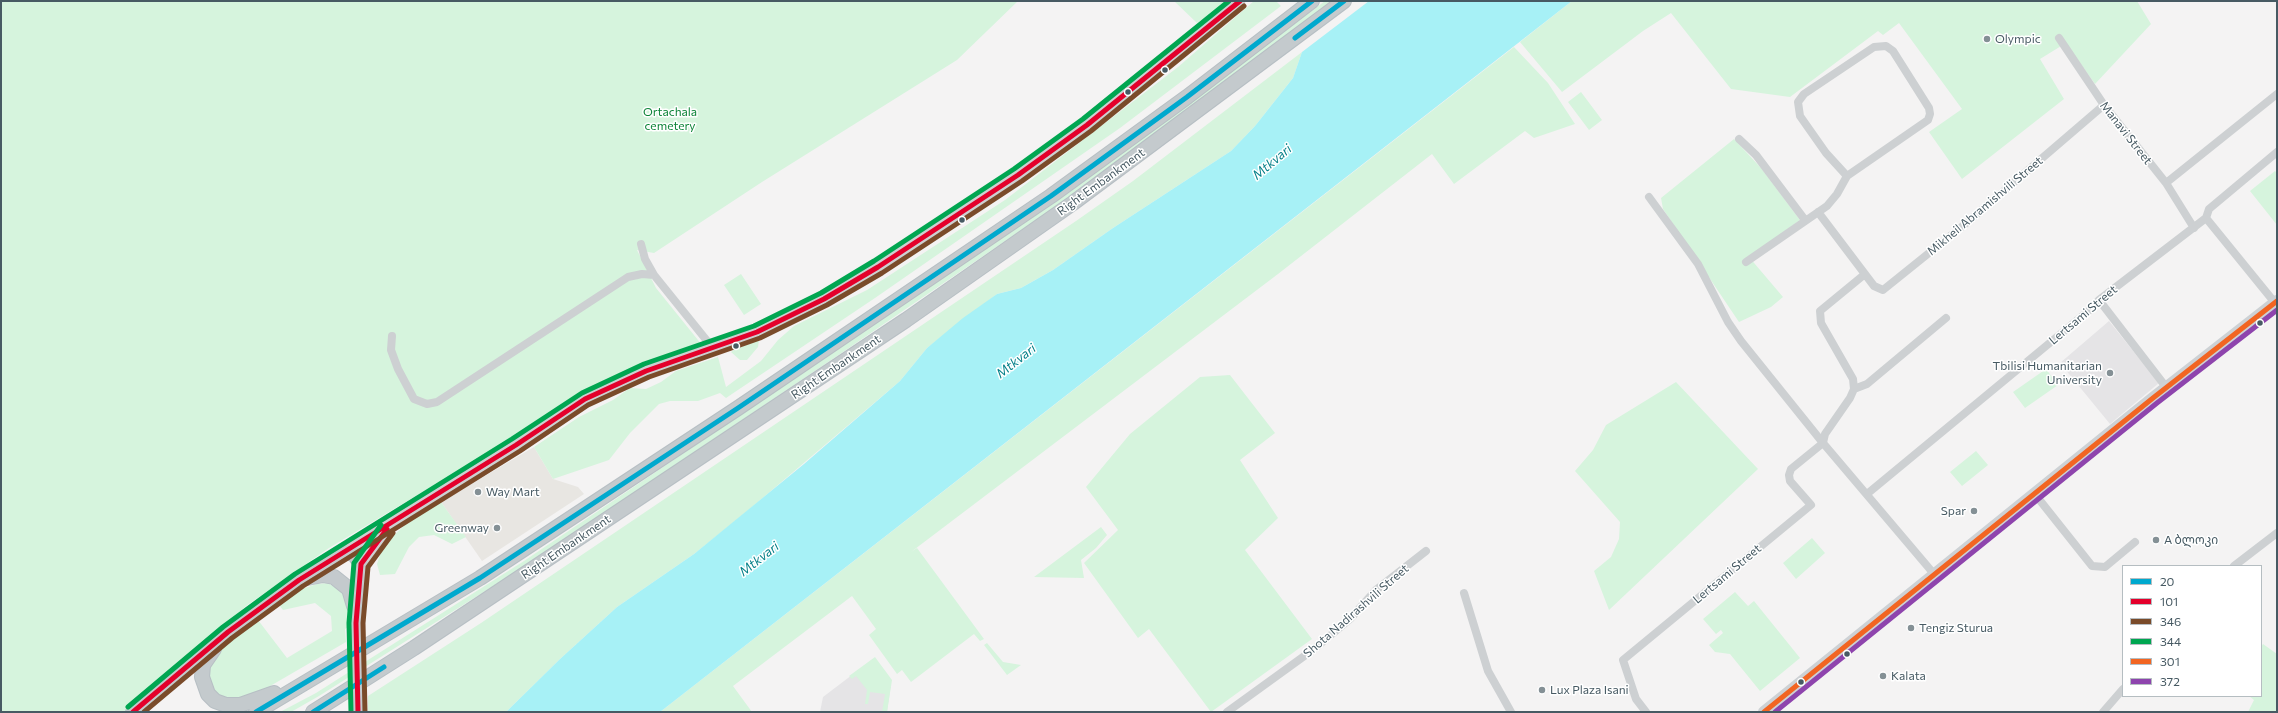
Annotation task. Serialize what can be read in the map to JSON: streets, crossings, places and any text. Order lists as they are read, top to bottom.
{
  "streets": {
    "highway": ["Right Embankment"],
    "street": [
      "Manavi Street",
      "Mikheil Abramishvili Street",
      "Lertsami Street",
      "Shota Nadirashvili Street"
    ]
  },
  "crossings": [
    ["Manavi Street", "Mikheil Abramishvili Street"],
    ["Manavi Street", "Lertsami Street"]
  ],
  "water": ["Mtkvari"],
  "parks": ["Ortachala cemetery"],
  "places": [
    "Olympic",
    "Tbilisi Humanitarian University",
    "Way Mart",
    "Spar",
    "Greenway",
    "A ბლოკი",
    "Tengiz Sturua",
    "Kalata",
    "Lux Plaza Isani"
  ],
  "lines": [
    "transit line 20",
    "transit line 101",
    "transit line 344",
    "transit line 346",
    "transit line 301",
    "transit line 372"
  ],
  "legend": [
    "20",
    "101",
    "346",
    "344",
    "301",
    "372"
  ]
}
